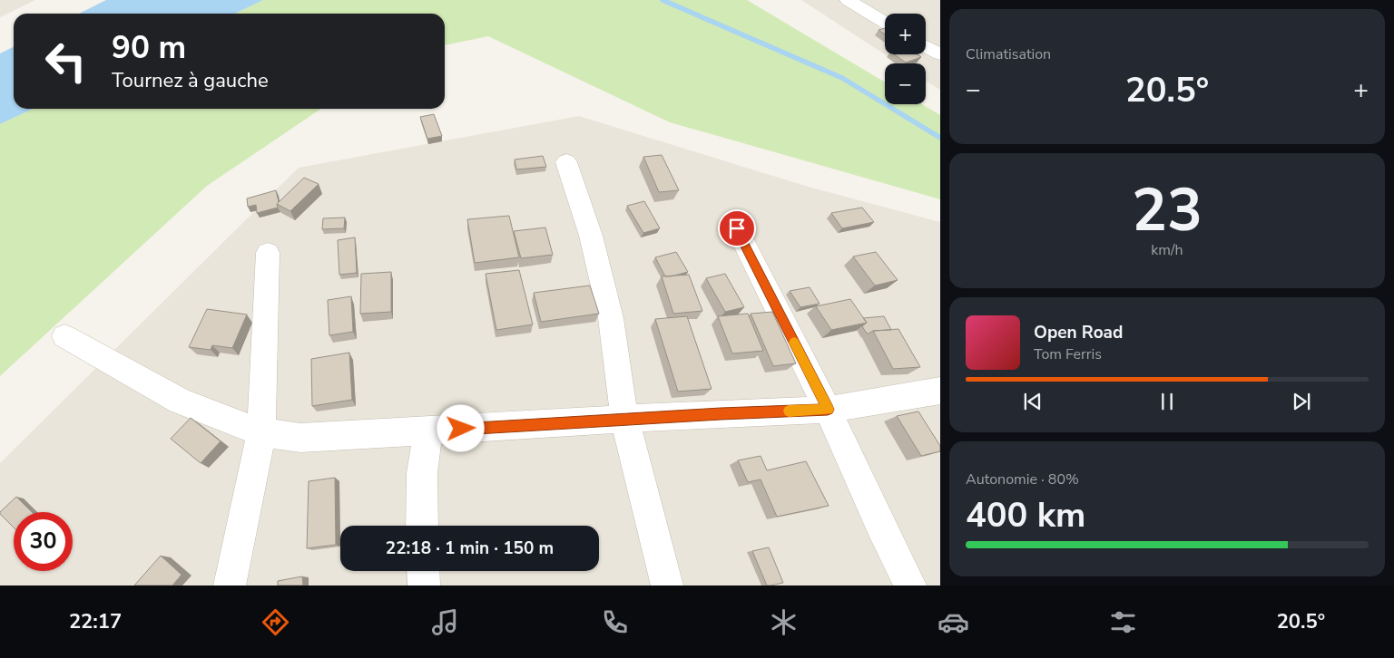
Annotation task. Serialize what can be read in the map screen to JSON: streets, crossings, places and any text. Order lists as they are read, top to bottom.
{
  "page": {
    "tile": [
      "Climatisation",
      ["23", "km/h"],
      ["Autonomie · 80%", "400 km"]
    ],
    "map_buttons": ["+", "−"],
    "turn": ["90 m", "Tournez à gauche"],
    "heat": ["−", "20.5°", "+"],
    "song": ["Open Road", "Tom Ferris"],
    "limit": "30",
    "trip": "22:18 · 1 min · 150 m",
    "tabs": ["22:17", "20.5°"]
  }
}
